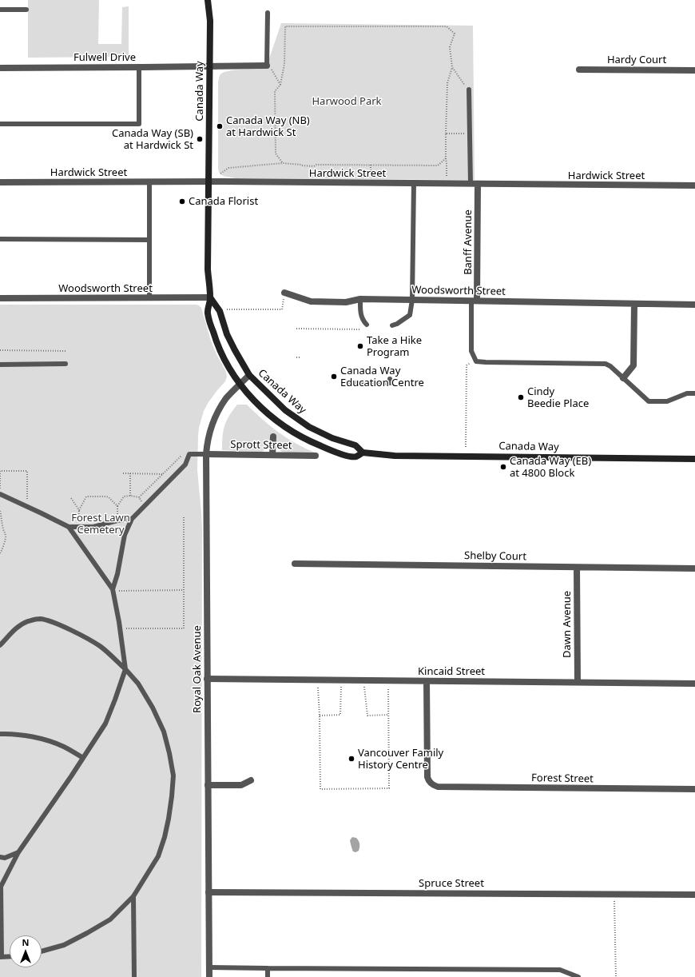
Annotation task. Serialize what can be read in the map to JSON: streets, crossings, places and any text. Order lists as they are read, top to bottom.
{
  "streets": {
    "main road": ["Canada Way"],
    "street": [
      "Fulwell Drive",
      "Hardy Court",
      "Hardwick Street",
      "Banff Avenue",
      "Woodsworth Street",
      "Sprott Street",
      "Shelby Court",
      "Dawn Avenue",
      "Royal Oak Avenue",
      "Kincaid Street",
      "Forest Street",
      "Spruce Street"
    ]
  },
  "crossings": [
    ["Fulwell Drive", "Canada Way"],
    ["Canada Way", "Hardwick Street"],
    ["Canada Way", "Woodsworth Street"],
    ["Canada Way", "Royal Oak Avenue"],
    ["Hardwick Street", "Banff Avenue"],
    ["Banff Avenue", "Woodsworth Street"],
    ["Sprott Street", "Royal Oak Avenue"],
    ["Shelby Court", "Dawn Avenue"],
    ["Dawn Avenue", "Kincaid Street"],
    ["Royal Oak Avenue", "Kincaid Street"],
    ["Royal Oak Avenue", "Spruce Street"],
    ["Kincaid Street", "Forest Street"]
  ],
  "parks": ["Harwood Park", "Forest Lawn Cemetery"],
  "places": [
    "Canada Way (NB) at Hardwick St",
    "Canada Way (SB) at Hardwick St",
    "Canada Florist",
    "Take a Hike Program",
    "Canada Way Education Centre",
    "Cindy Beedie Place",
    "Canada Way (EB) at 4800 Block",
    "Vancouver Family History Centre"
  ],
  "north": "top"
}
